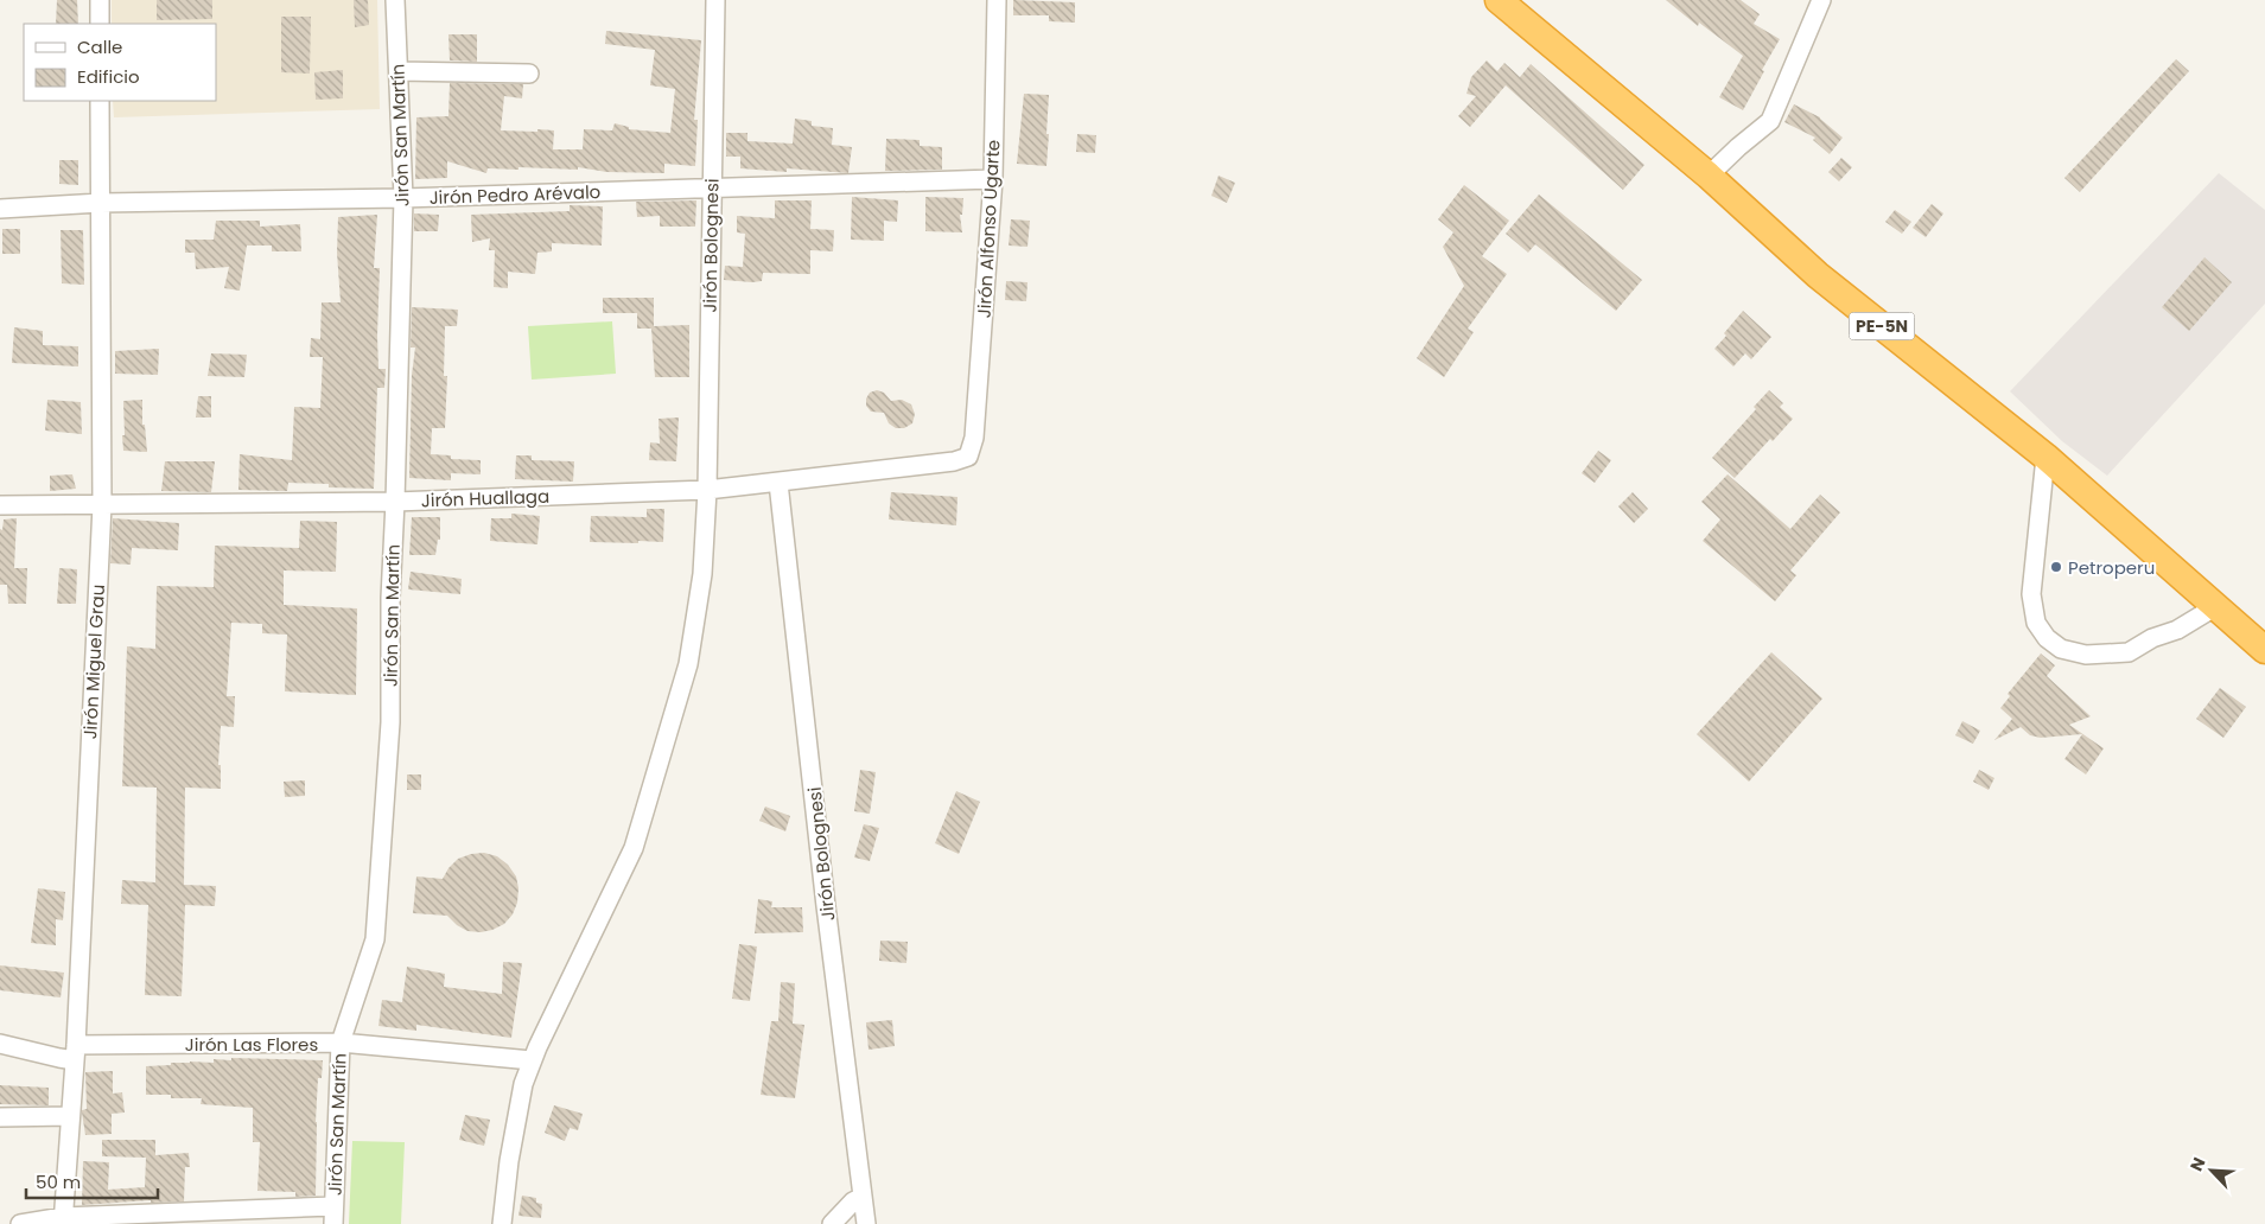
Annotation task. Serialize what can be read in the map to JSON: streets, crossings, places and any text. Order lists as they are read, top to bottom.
{
  "streets": {
    "highway": ["PE-5N"],
    "street": [
      "Jirón San Martín",
      "Jirón Pedro Arévalo",
      "Jirón Alfonso Ugarte",
      "Jirón Bolognesi",
      "Jirón Huallaga",
      "Jirón Miguel Grau",
      "Jirón Las Flores"
    ]
  },
  "crossings": [
    ["Jirón San Martín", "Jirón Pedro Arévalo"],
    ["Jirón San Martín", "Jirón Huallaga"],
    ["Jirón San Martín", "Jirón Las Flores"],
    ["Jirón Pedro Arévalo", "Jirón Alfonso Ugarte"],
    ["Jirón Pedro Arévalo", "Jirón Bolognesi"],
    ["Jirón Pedro Arévalo", "Jirón Miguel Grau"],
    ["Jirón Alfonso Ugarte", "Jirón Huallaga"],
    ["Jirón Bolognesi", "Jirón Huallaga"],
    ["Jirón Bolognesi", "Jirón Las Flores"],
    ["Jirón Huallaga", "Jirón Miguel Grau"],
    ["Jirón Miguel Grau", "Jirón Las Flores"]
  ],
  "places": ["Petroperu"],
  "legend": ["Calle", "Edificio"],
  "scale_bar": "50 m",
  "north": "top left"
}
